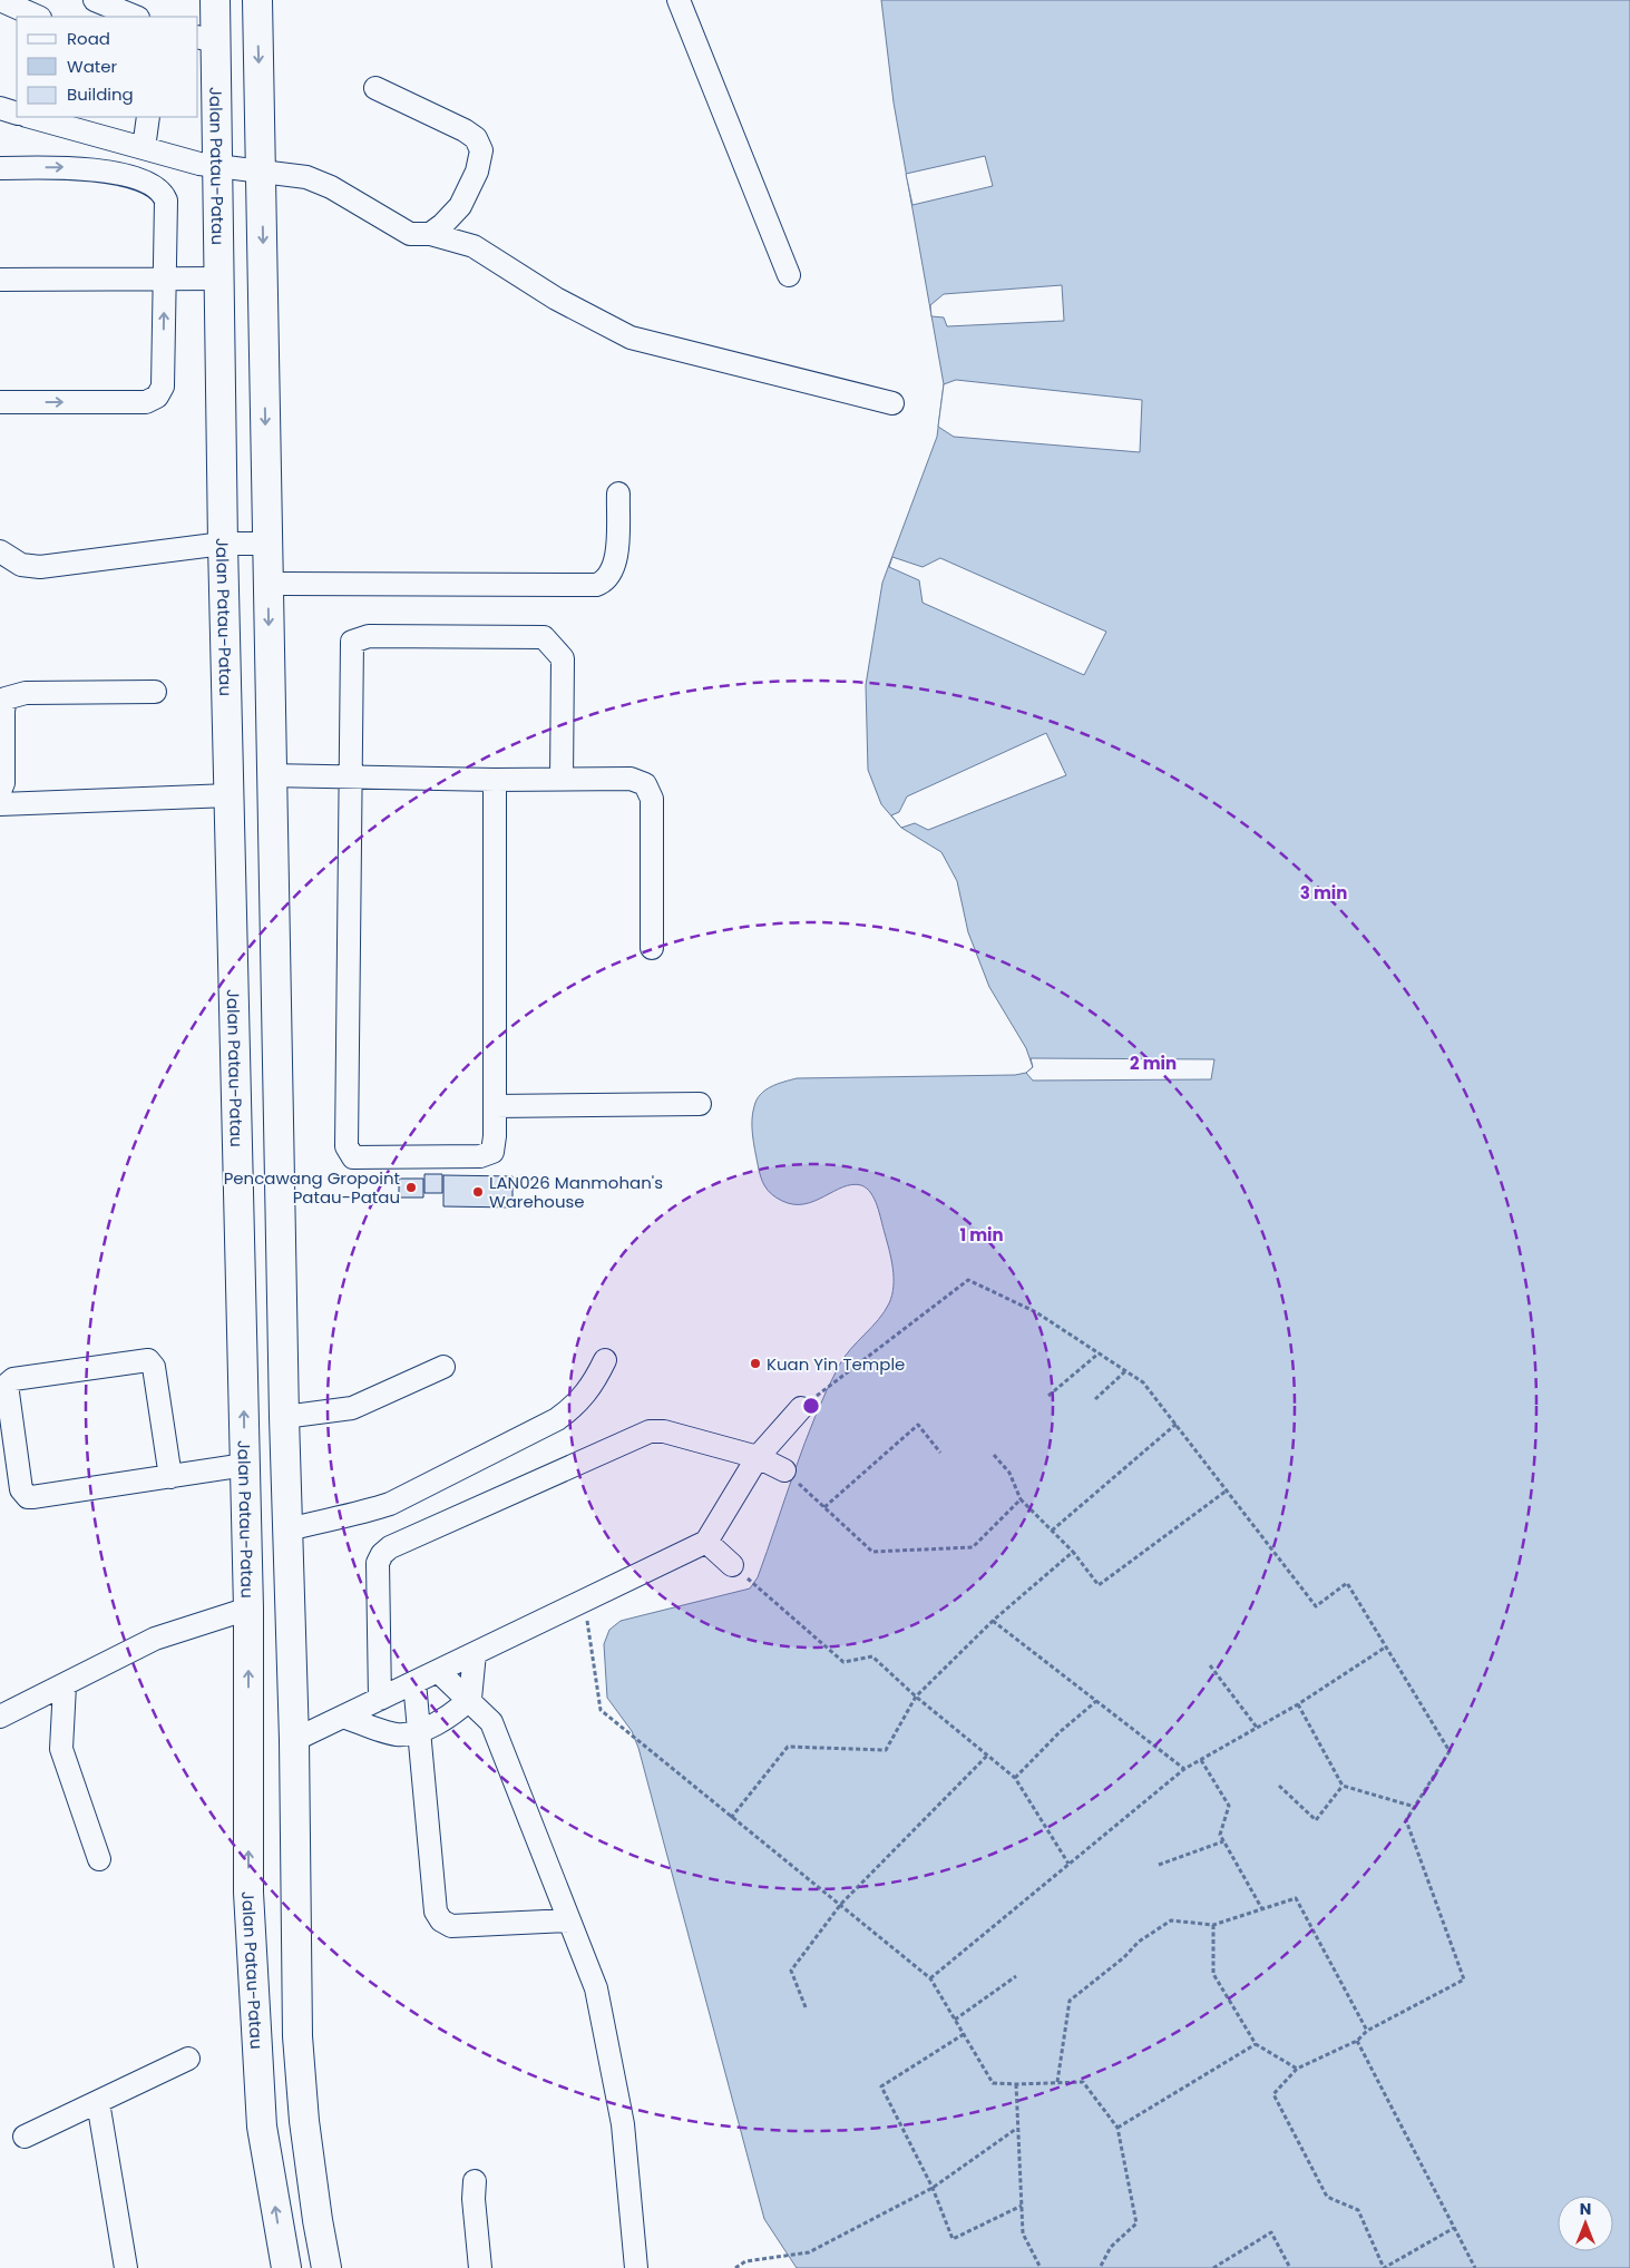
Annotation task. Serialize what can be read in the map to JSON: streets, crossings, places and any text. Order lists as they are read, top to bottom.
{
  "streets": {
    "main road": ["Jalan Patau-Patau"]
  },
  "places": ["Pencawang Gropoint Patau-Patau", "LAN026 Manmohan's Warehouse", "Kuan Yin Temple"],
  "legend": ["Road", "Water", "Building"],
  "north": "top",
  "rings": ["3 min", "2 min", "1 min"]
}
